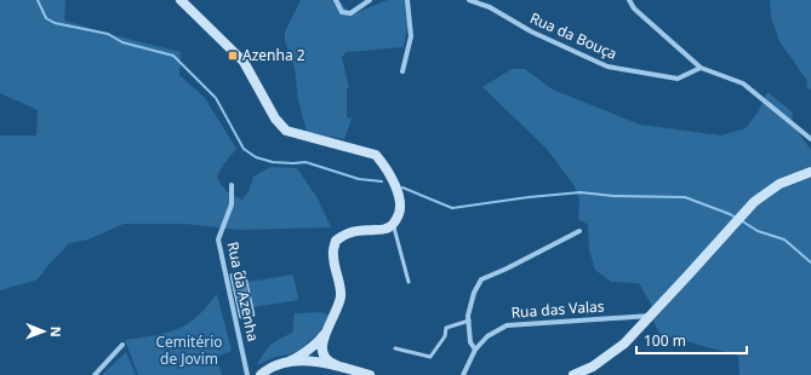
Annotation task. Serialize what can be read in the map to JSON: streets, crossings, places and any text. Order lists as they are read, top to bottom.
{
  "streets": {
    "street": ["Rua da Bouça", "Rua da Azenha", "Rua das Valas"]
  },
  "parks": ["Cemitério de Jovim"],
  "places": {
    "transit": ["Azenha 2"]
  },
  "scale_bar": "100 m",
  "north": "right"
}
